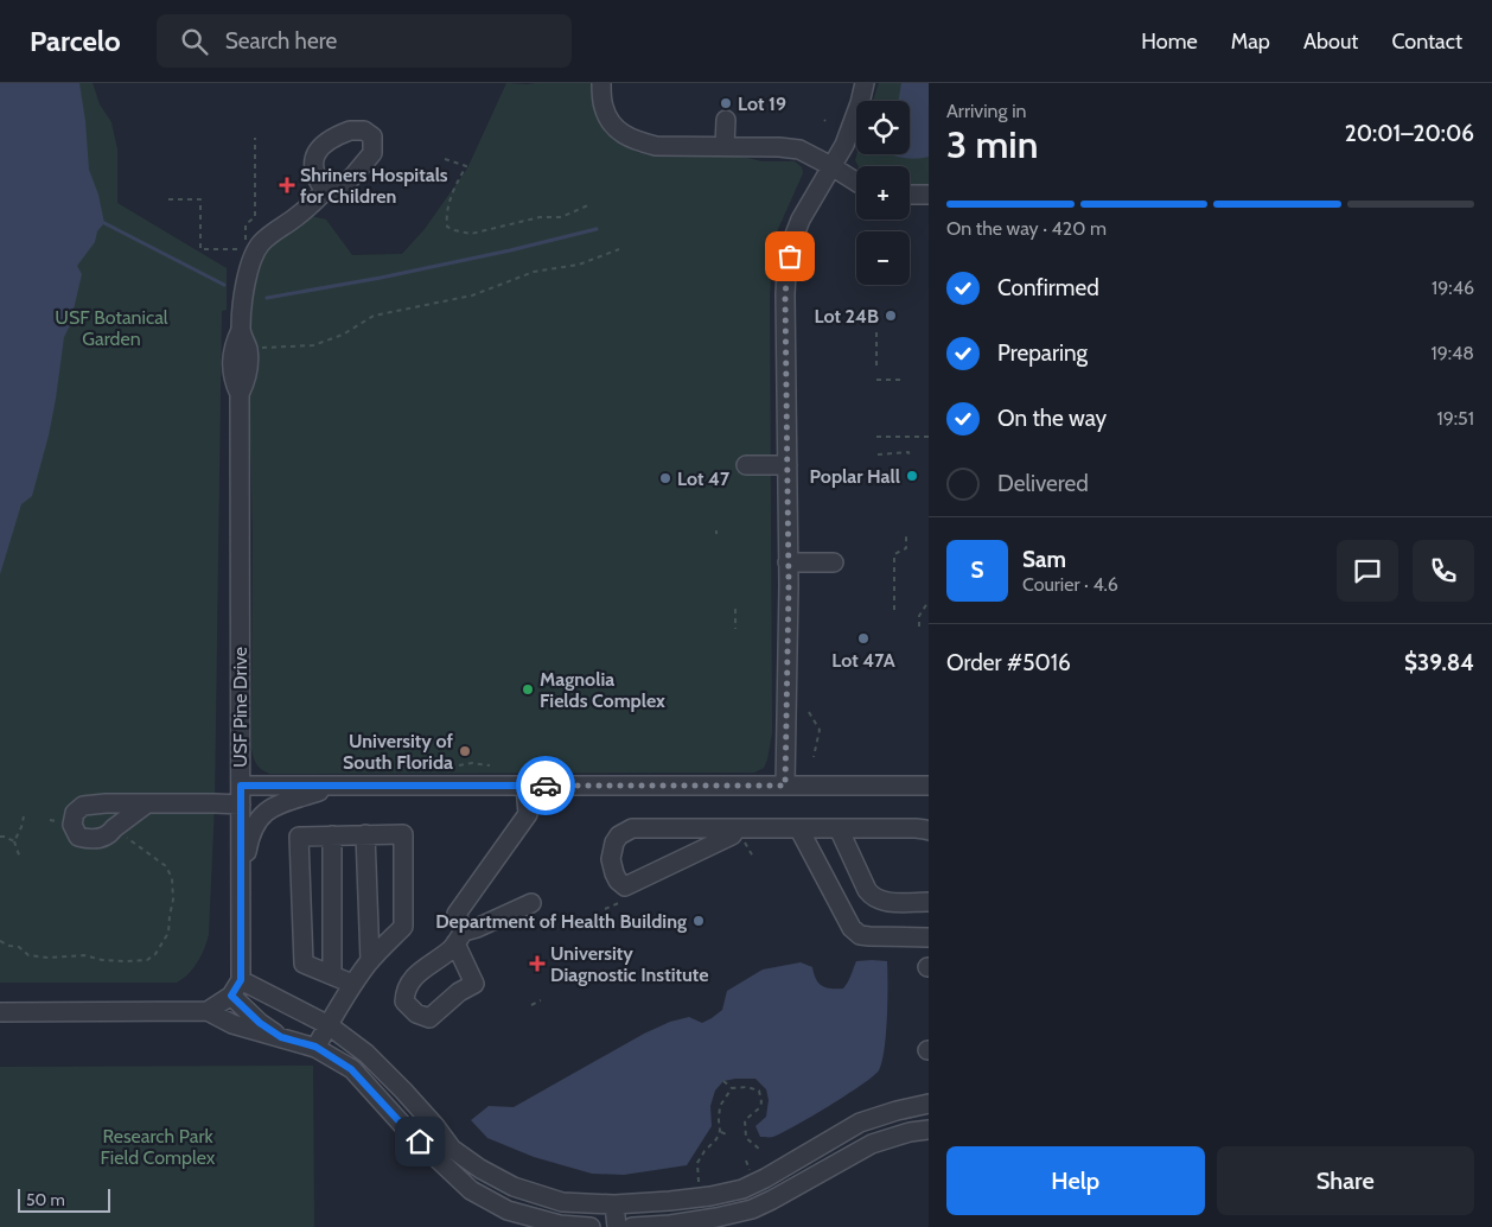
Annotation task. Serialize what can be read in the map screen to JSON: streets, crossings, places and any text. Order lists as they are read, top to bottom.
{
  "streets": {
    "street": ["USF Pine Drive"]
  },
  "parks": ["USF Botanical Garden", "Research Park Field Complex"],
  "places": {
    "other": [
      "Lot 19",
      "Lot 24B",
      "Poplar Hall",
      "Lot 47",
      "Lot 47A",
      "Magnolia Fields Complex",
      "University of South Florida",
      "Department of Health Building"
    ],
    "health": ["Shriners Hospitals for Children", "University Diagnostic Institute"]
  },
  "scale_bar": "50 m",
  "page": {
    "header": "Parcelo",
    "search": "Search here",
    "nav": [
      "Home",
      "Map",
      "About",
      "Contact"
    ],
    "heading": ["3 min", "Arriving in", "20:01–20:06"],
    "panel": [
      "Sam",
      "Courier · 4.6",
      "Order #5016",
      "$39.84"
    ],
    "map_buttons": ["+", "−"],
    "bar": "On the way · 420 m",
    "list": [
      ["Confirmed", "19:46"],
      ["Preparing", "19:48"],
      ["On the way", "19:51"],
      "Delivered"
    ],
    "round": "S",
    "buttons": ["Help", "Share"],
    "scale": "50 m"
  }
}
